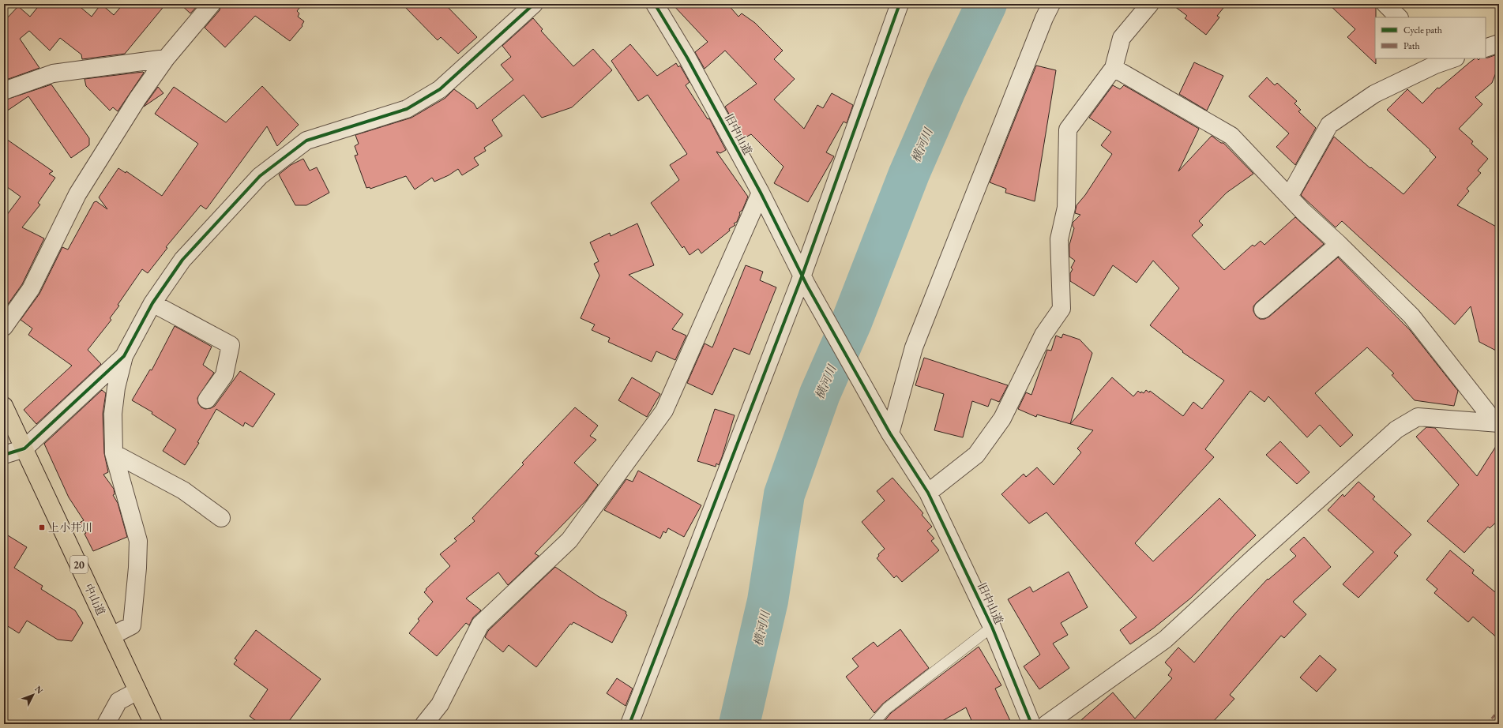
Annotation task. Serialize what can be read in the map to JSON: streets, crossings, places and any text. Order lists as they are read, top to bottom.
{
  "streets": {
    "highway": ["20", "中山道"],
    "street": ["旧中山道"]
  },
  "water": ["横河川"],
  "places": {
    "transit": ["上小井川"]
  },
  "legend": ["Cycle path", "Path"],
  "north": "top right"
}
